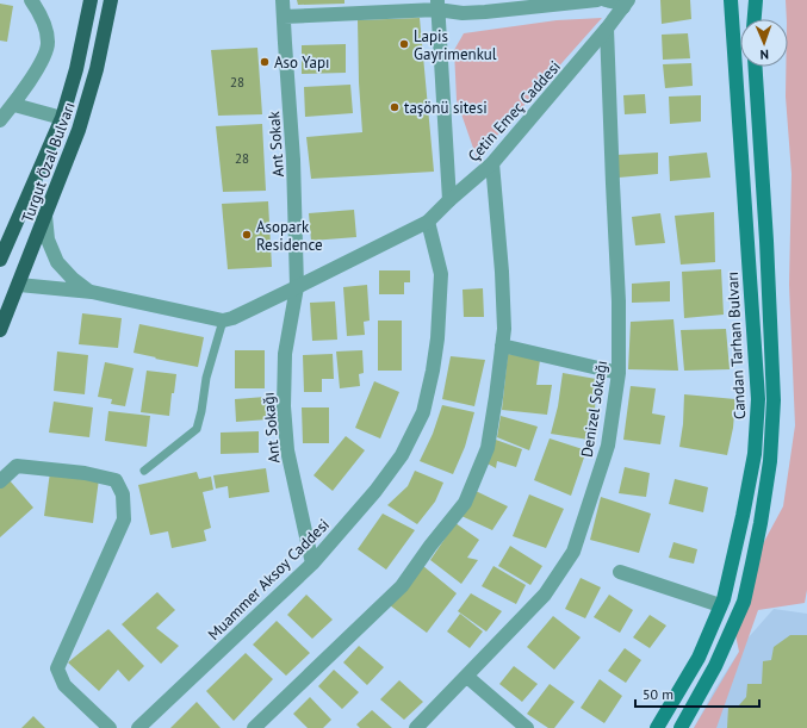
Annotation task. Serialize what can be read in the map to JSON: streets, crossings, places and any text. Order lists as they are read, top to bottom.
{
  "streets": {
    "highway": ["Turgut Özal Bulvarı"],
    "main road": ["Candan Tarhan Bulvarı"],
    "street": [
      "Çetin Emeç Caddesi",
      "Ant Sokak",
      "Denizel Sokağı",
      "Ant Sokağı",
      "Muammer Aksoy Caddesi"
    ]
  },
  "crossings": [
    ["Çetin Emeç Caddesi", "Ant Sokak"],
    ["Çetin Emeç Caddesi", "Denizel Sokağı"],
    ["Çetin Emeç Caddesi", "Ant Sokağı"],
    ["Çetin Emeç Caddesi", "Muammer Aksoy Caddesi"],
    ["Ant Sokak", "Ant Sokağı"],
    ["Ant Sokağı", "Muammer Aksoy Caddesi"]
  ],
  "places": [
    "Lapis Gayrimenkul",
    "Aso Yapı",
    "taşönü sitesi",
    "Asopark Residence"
  ],
  "house_numbers": ["28", "28"],
  "scale_bar": "50 m",
  "north": "bottom"
}
